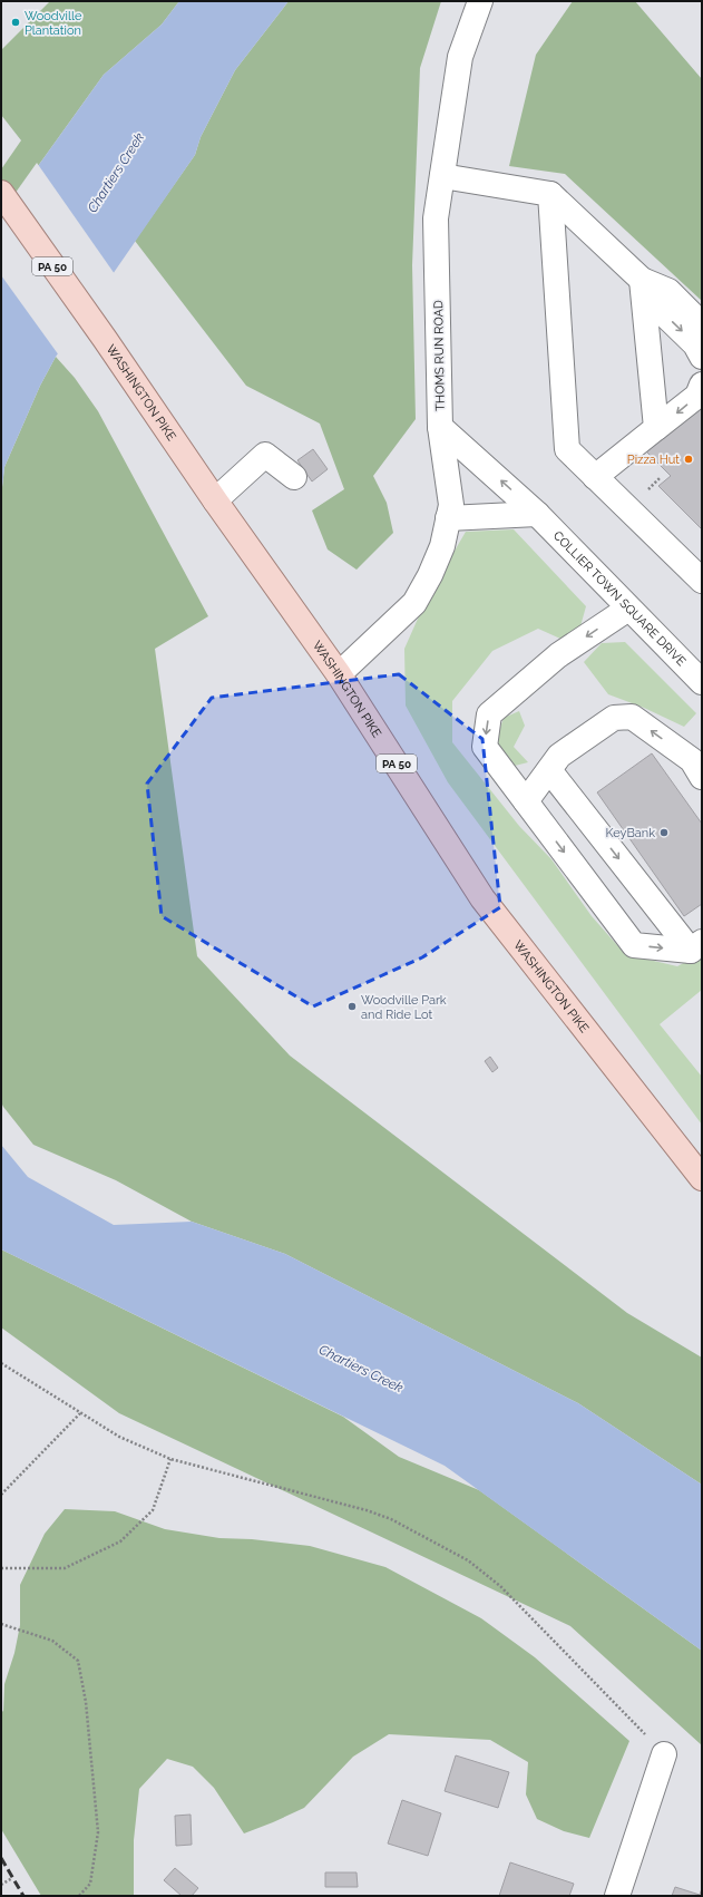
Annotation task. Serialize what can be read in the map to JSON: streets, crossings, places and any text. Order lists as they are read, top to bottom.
{
  "streets": {
    "main road": ["PA 50", "WASHINGTON PIKE"],
    "street": ["THOMS RUN ROAD", "COLLIER TOWN SQUARE DRIVE"]
  },
  "crossings": [
    ["THOMS RUN ROAD", "WASHINGTON PIKE"],
    ["THOMS RUN ROAD", "COLLIER TOWN SQUARE DRIVE"]
  ],
  "one_way": ["COLLIER TOWN SQUARE DRIVE"],
  "water": ["Chartiers Creek"],
  "places": [
    "Woodville Plantation",
    "Pizza Hut",
    "KeyBank",
    "Woodville Park and Ride Lot"
  ]
}
